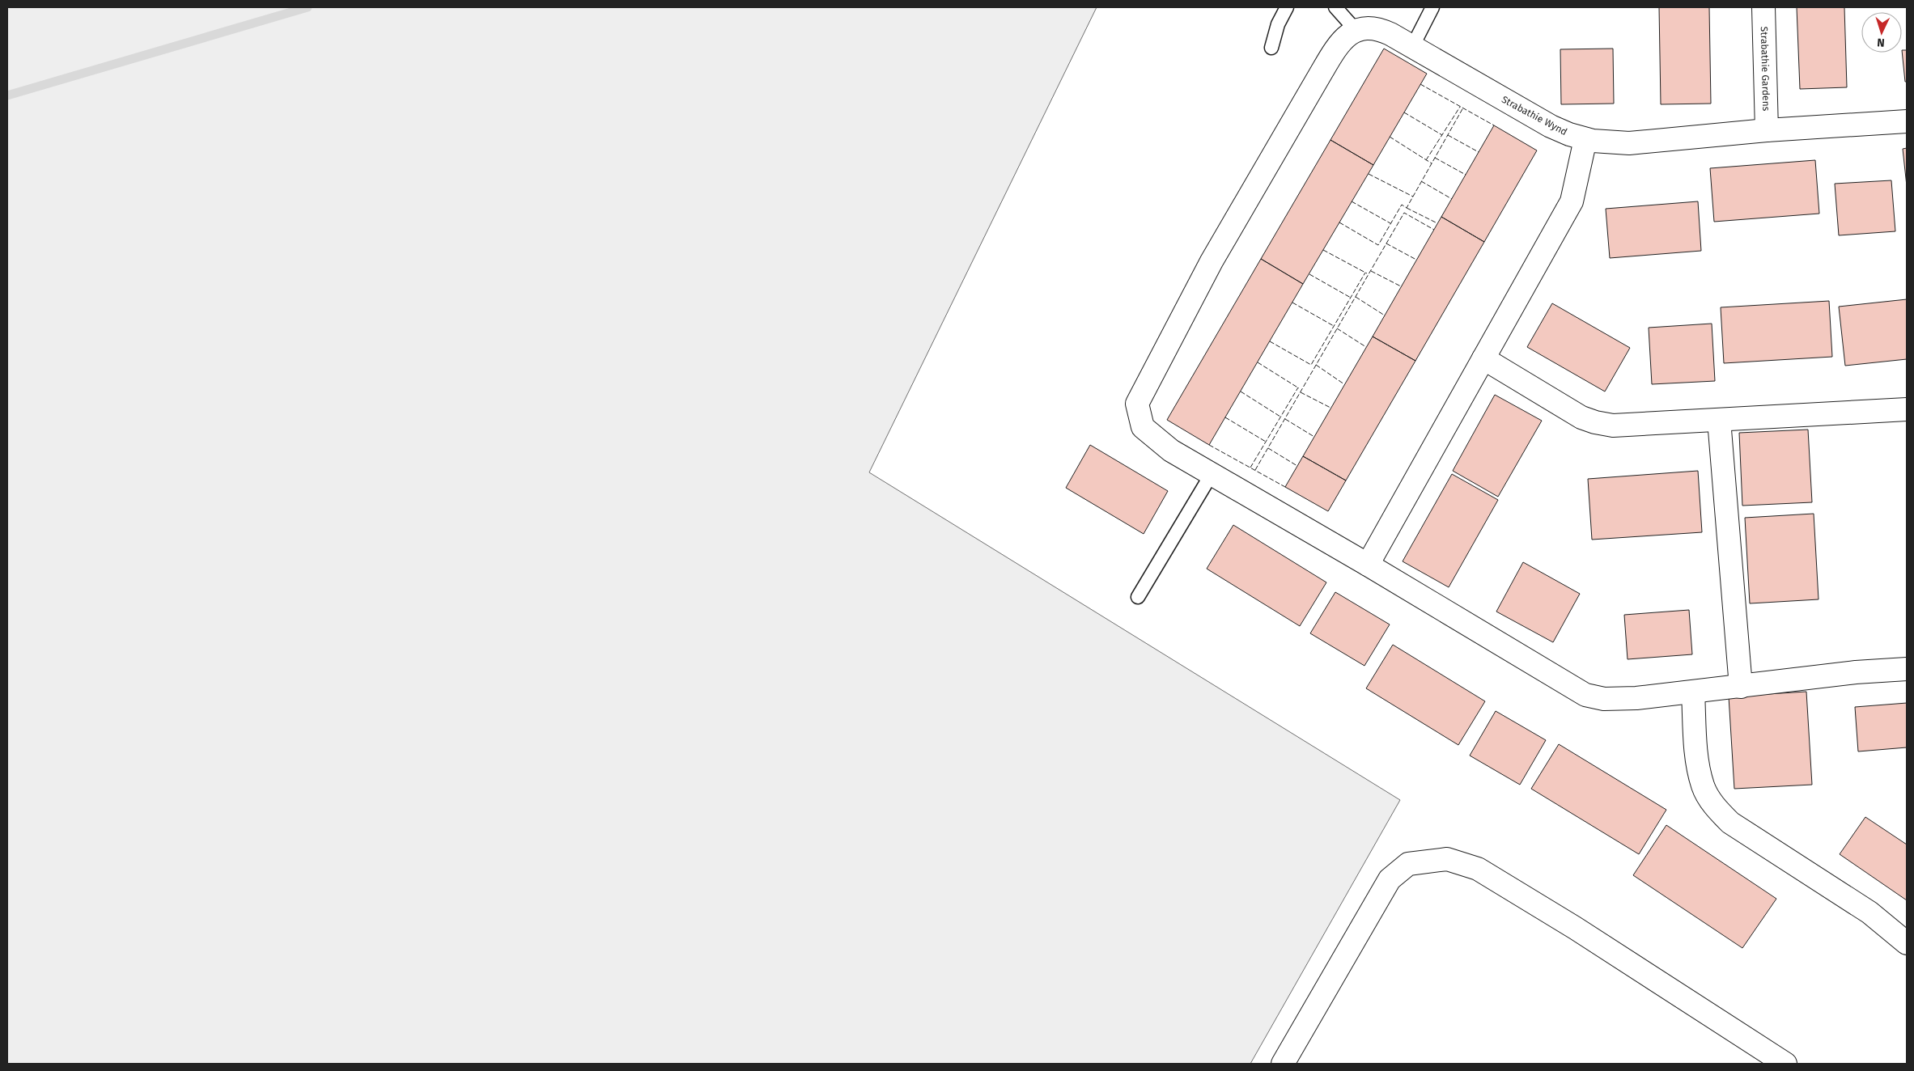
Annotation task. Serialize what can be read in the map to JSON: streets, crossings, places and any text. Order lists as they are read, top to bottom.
{
  "streets": {
    "street": ["Strabathie Gardens", "Strabathie Wynd"]
  },
  "crossings": [
    ["Strabathie Gardens", "Strabathie Wynd"]
  ],
  "north": "bottom"
}
